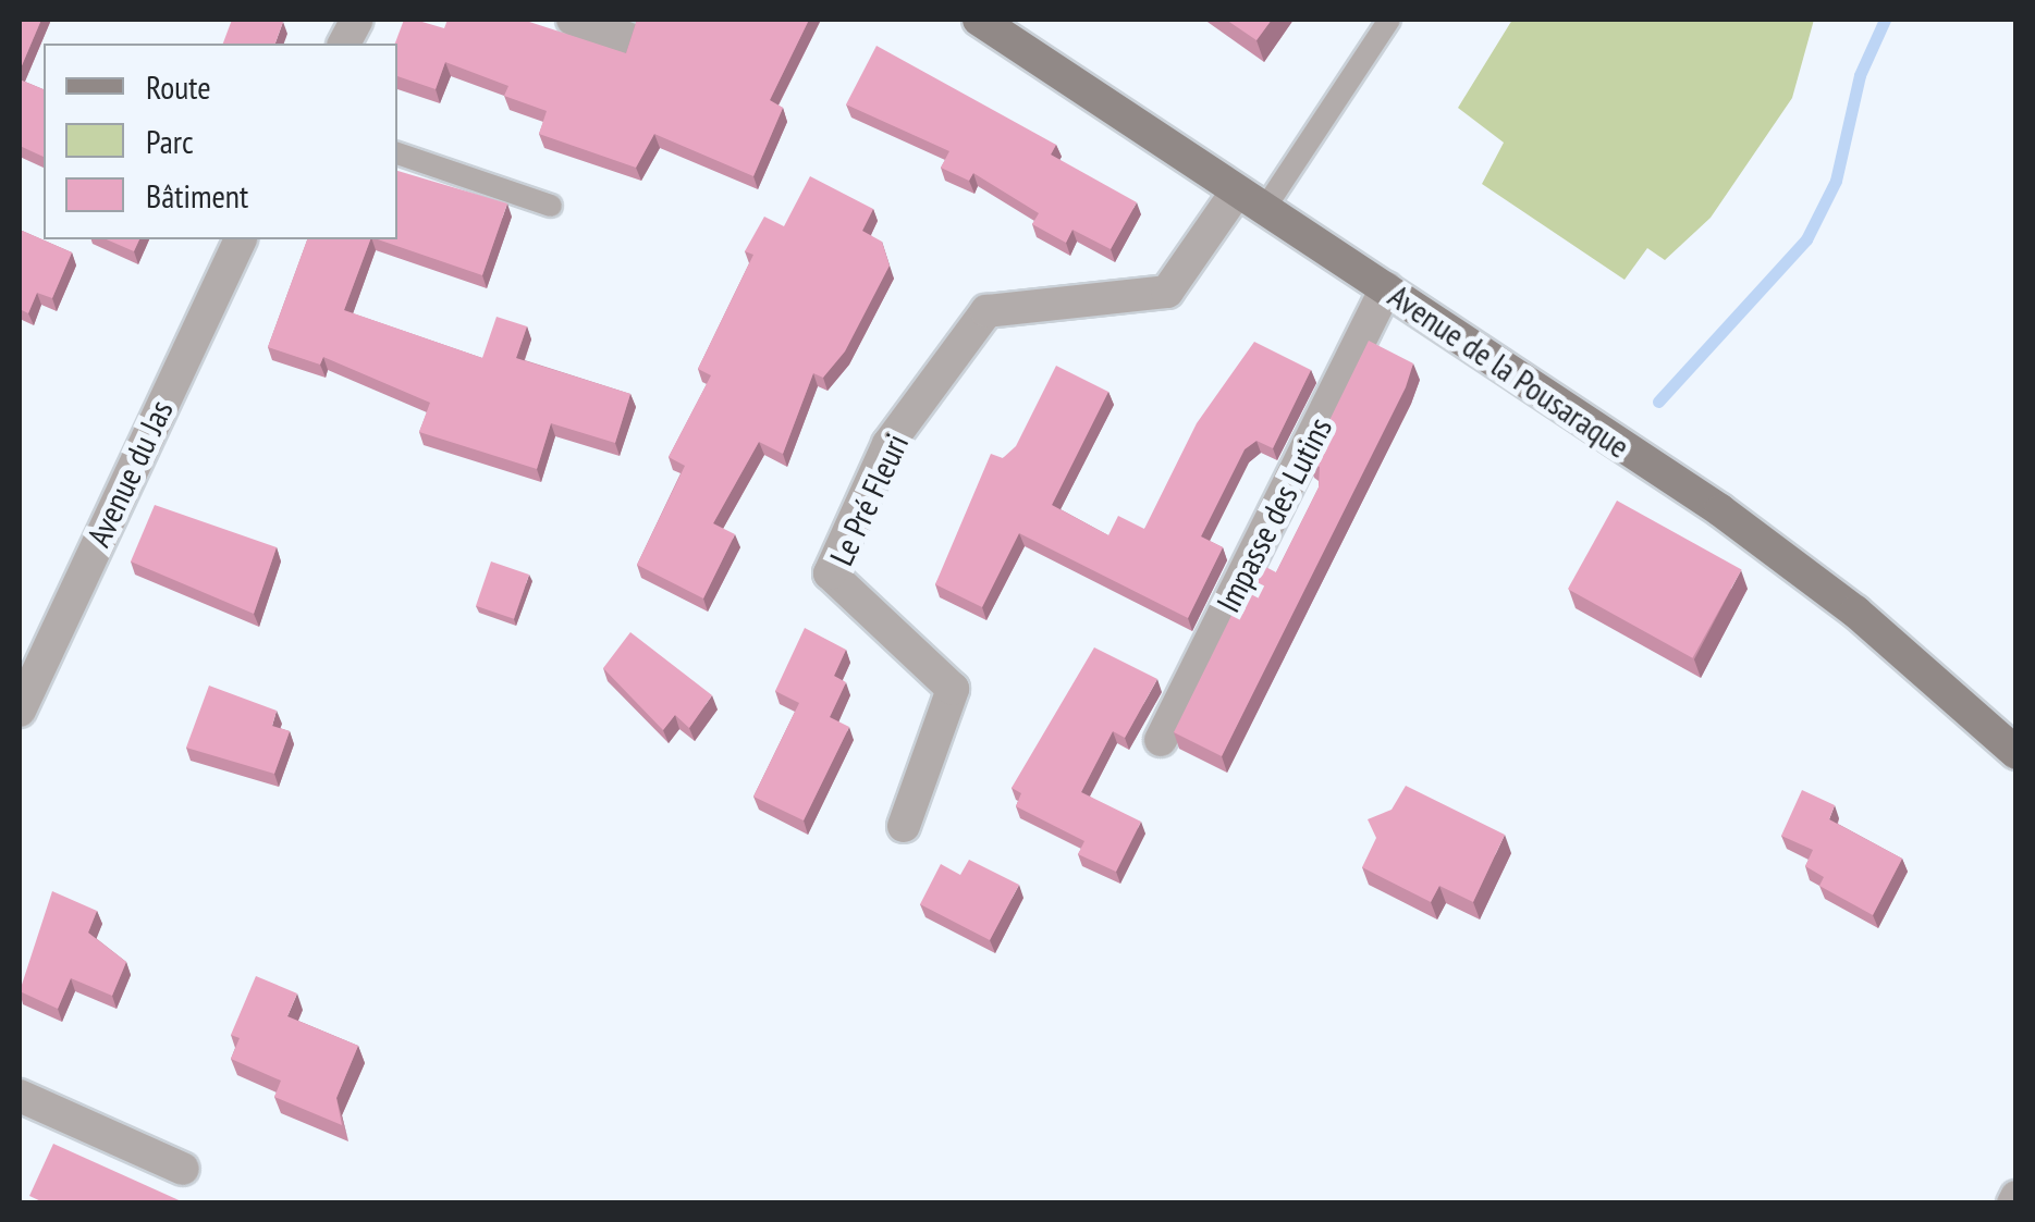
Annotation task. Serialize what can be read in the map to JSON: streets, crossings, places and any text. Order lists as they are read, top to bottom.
{
  "streets": {
    "street": [
      "Avenue de la Pousaraque",
      "Avenue du Jas",
      "Le Pré Fleuri",
      "Impasse des Lutins"
    ]
  },
  "crossings": [
    ["Avenue de la Pousaraque", "Le Pré Fleuri"],
    ["Avenue de la Pousaraque", "Impasse des Lutins"]
  ],
  "legend": ["Route", "Parc", "Bâtiment"]
}
